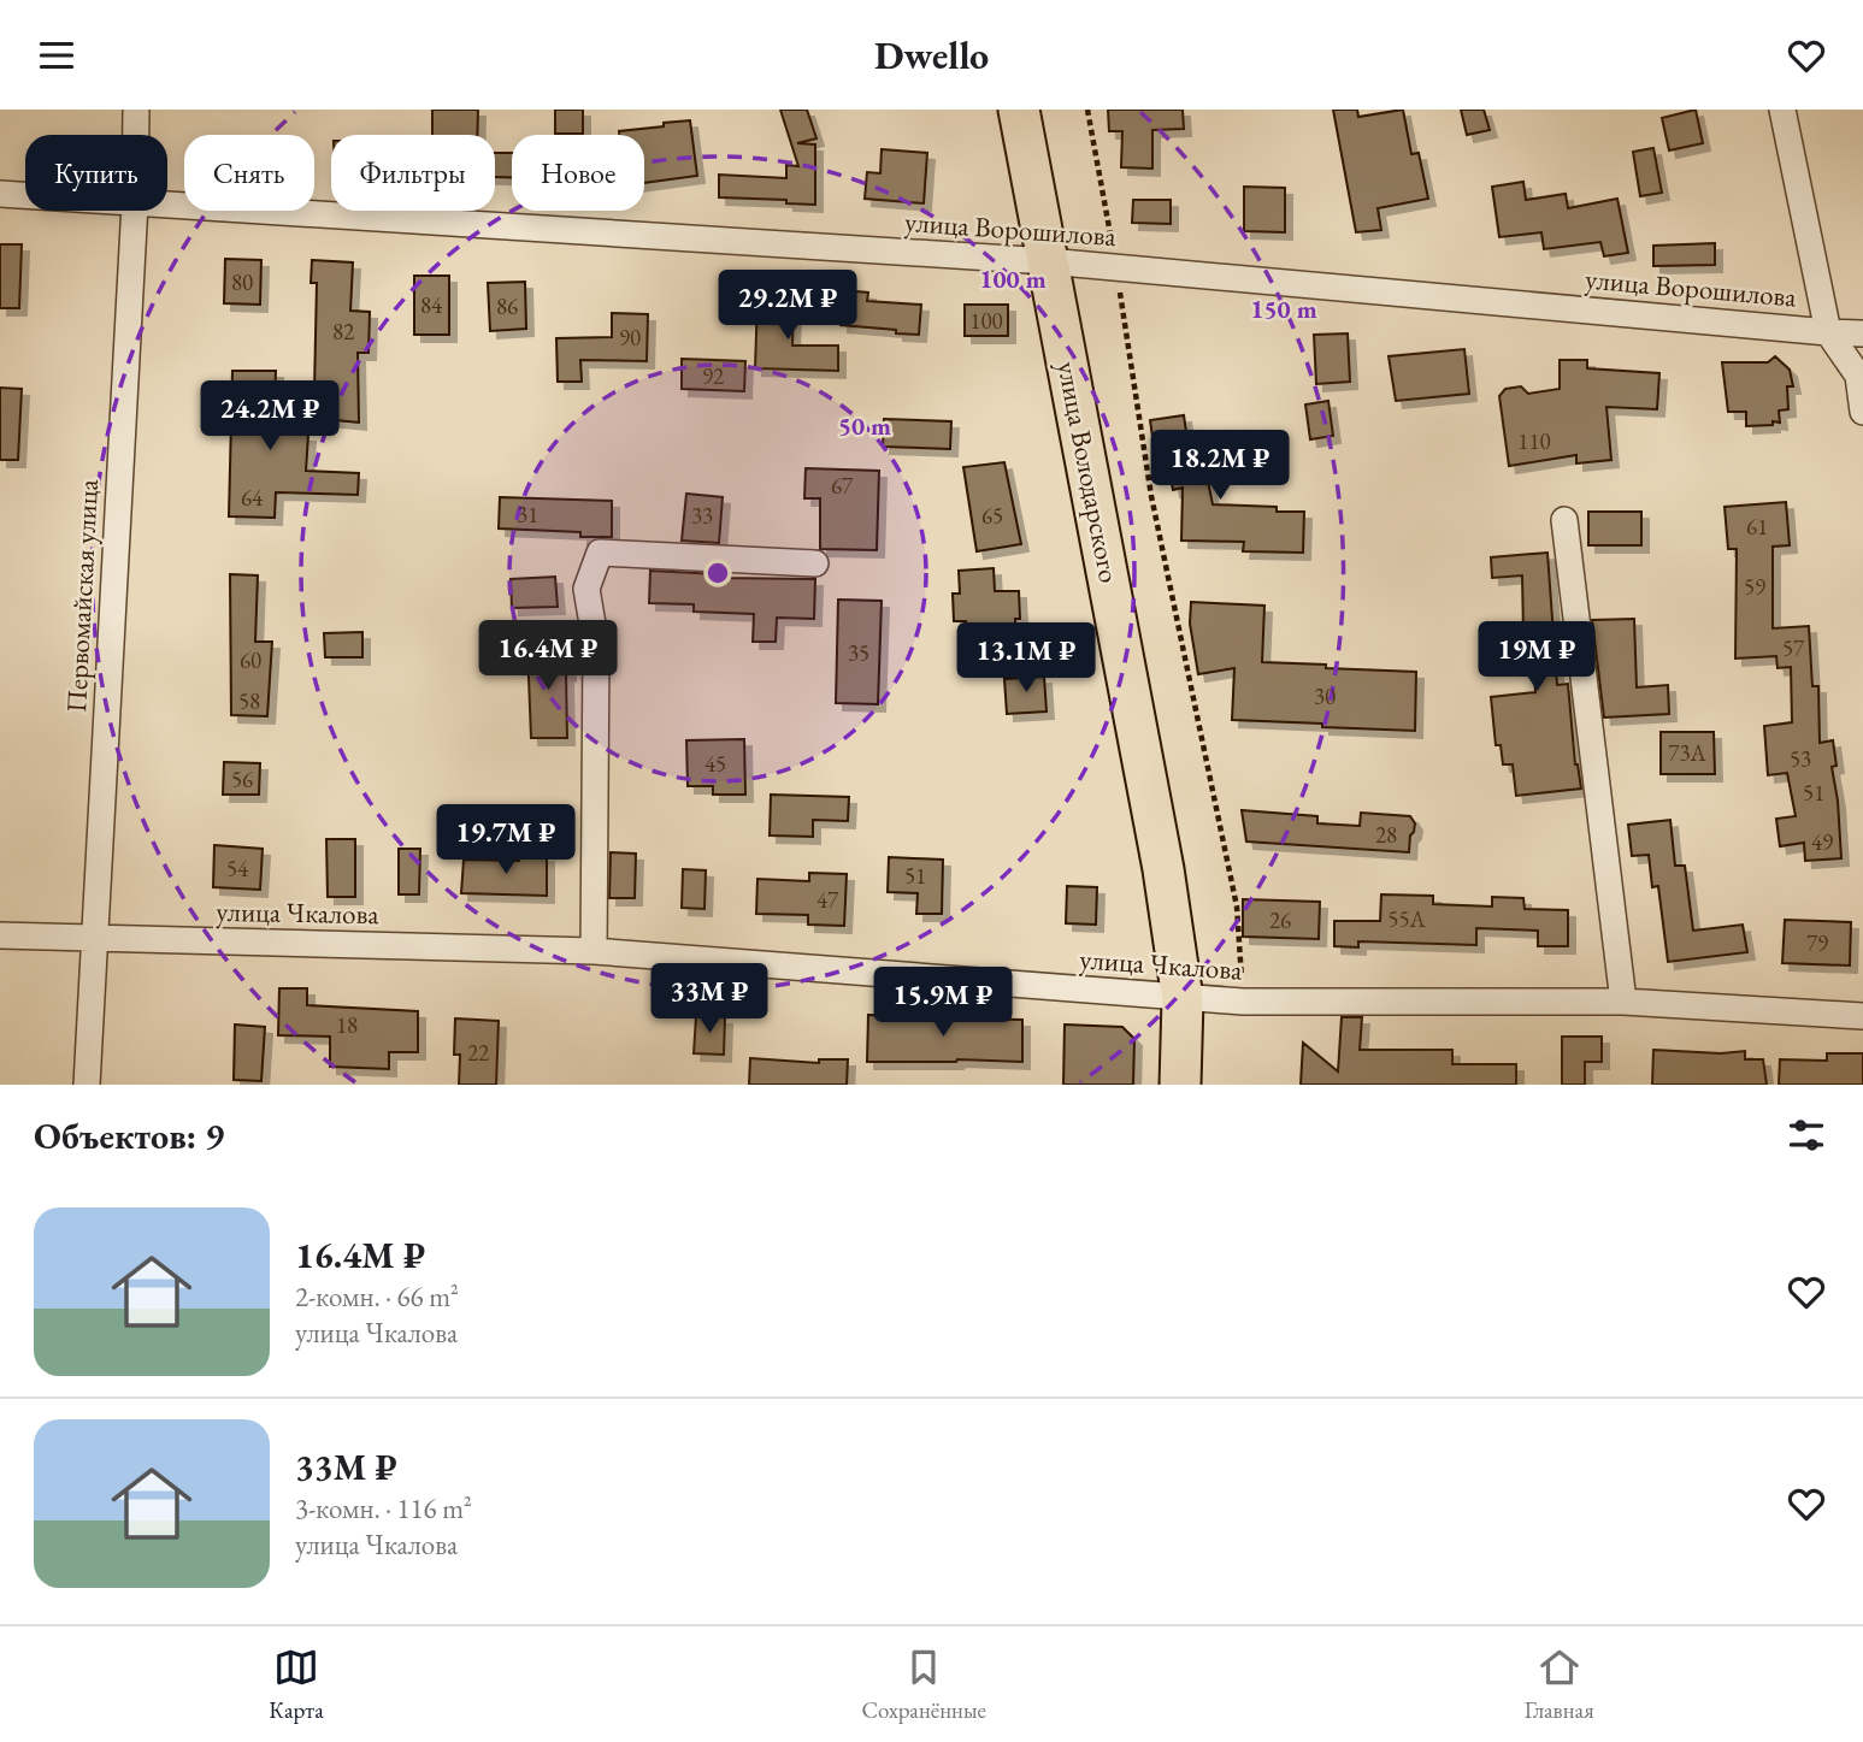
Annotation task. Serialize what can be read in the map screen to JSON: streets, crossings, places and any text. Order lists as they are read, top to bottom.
{
  "streets": {
    "main road": ["улица Володарского"],
    "street": ["улица Ворошилова", "Первомайская улица", "улица Чкалова"]
  },
  "crossings": [
    ["улица Ворошилова", "улица Володарского"],
    ["улица Володарского", "улица Чкалова"],
    ["Первомайская улица", "улица Чкалова"]
  ],
  "house_numbers": [
    "80",
    "84",
    "86",
    "100",
    "82",
    "90",
    "92",
    "110",
    "67",
    "64",
    "31",
    "33",
    "65",
    "61",
    "59",
    "57",
    "35",
    "60",
    "30",
    "58",
    "73А",
    "53",
    "45",
    "56",
    "51",
    "28",
    "49",
    "54",
    "51",
    "47",
    "55А",
    "26",
    "79",
    "18",
    "22"
  ],
  "page": {
    "header": "Dwello",
    "chip": [
      "Купить",
      "Снять",
      "Фильтры",
      "Новое"
    ],
    "price": [
      "29.2M ₽",
      "24.2M ₽",
      "18.2M ₽",
      "16.4M ₽",
      "19M ₽",
      "13.1M ₽",
      "19.7M ₽",
      "33M ₽",
      "15.9M ₽"
    ],
    "heading": "Объектов: 9",
    "list": [
      {
        "name": "16.4M ₽",
        "note": "2-комн. · 66 m² · улица Чкалова"
      },
      {
        "name": "33M ₽",
        "note": "3-комн. · 116 m² · улица Чкалова"
      }
    ],
    "tabs": ["Карта", "Сохранённые", "Главная"]
  },
  "rings": ["100 m", "150 m", "50 m"]
}
